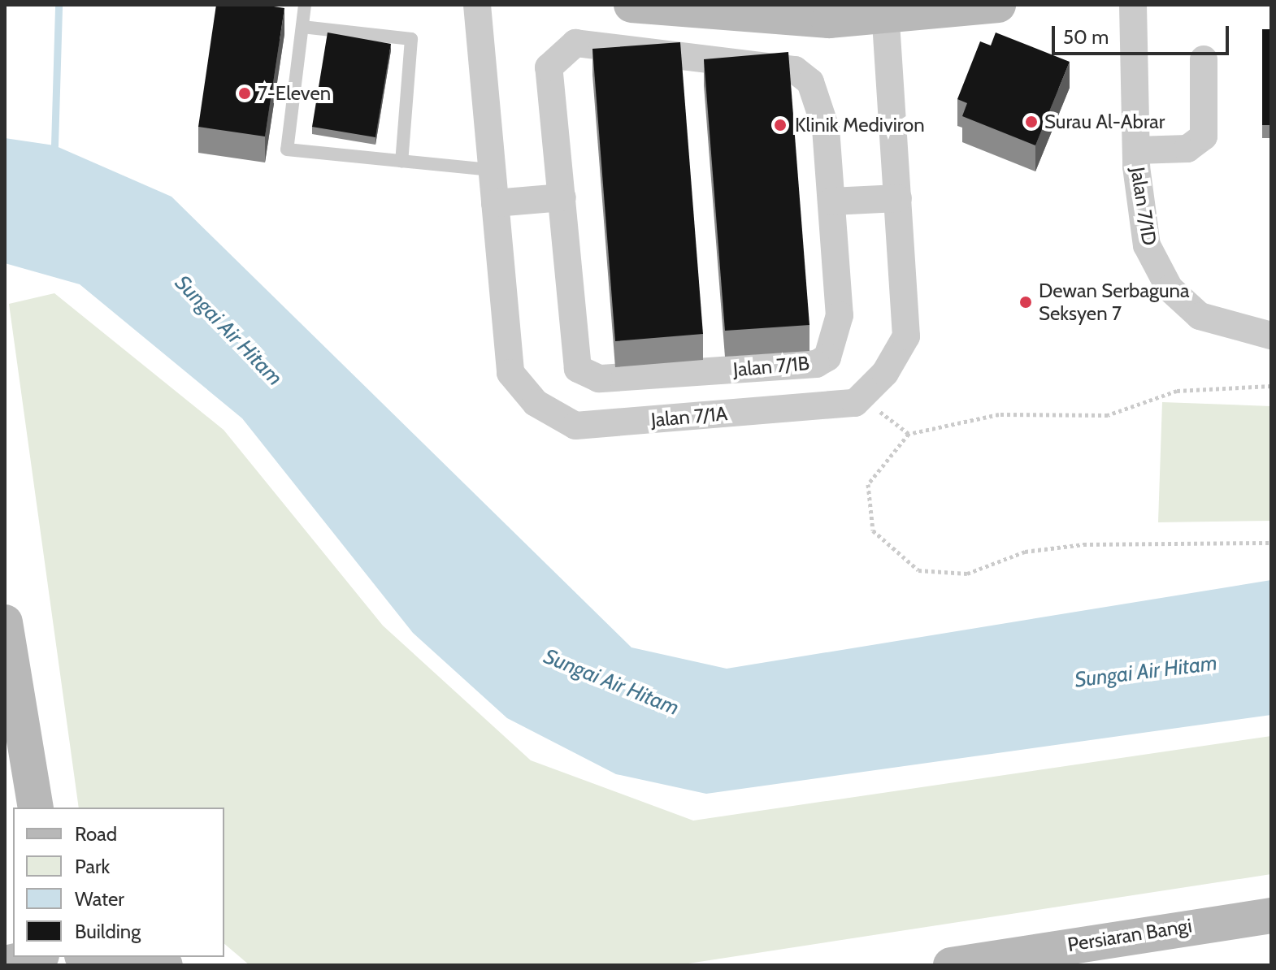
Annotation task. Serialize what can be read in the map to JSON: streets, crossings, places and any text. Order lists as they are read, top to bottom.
{
  "streets": {
    "street": [
      "Jalan 7/1D",
      "Jalan 7/1B",
      "Jalan 7/1A",
      "Persiaran Bangi"
    ]
  },
  "water": ["Sungai Air Hitam"],
  "places": [
    "7-Eleven",
    "Surau Al-Abrar",
    "Klinik Mediviron",
    "Dewan Serbaguna Seksyen 7"
  ],
  "legend": [
    "Road",
    "Park",
    "Water",
    "Building"
  ],
  "scale_bar": "50 m"
}
